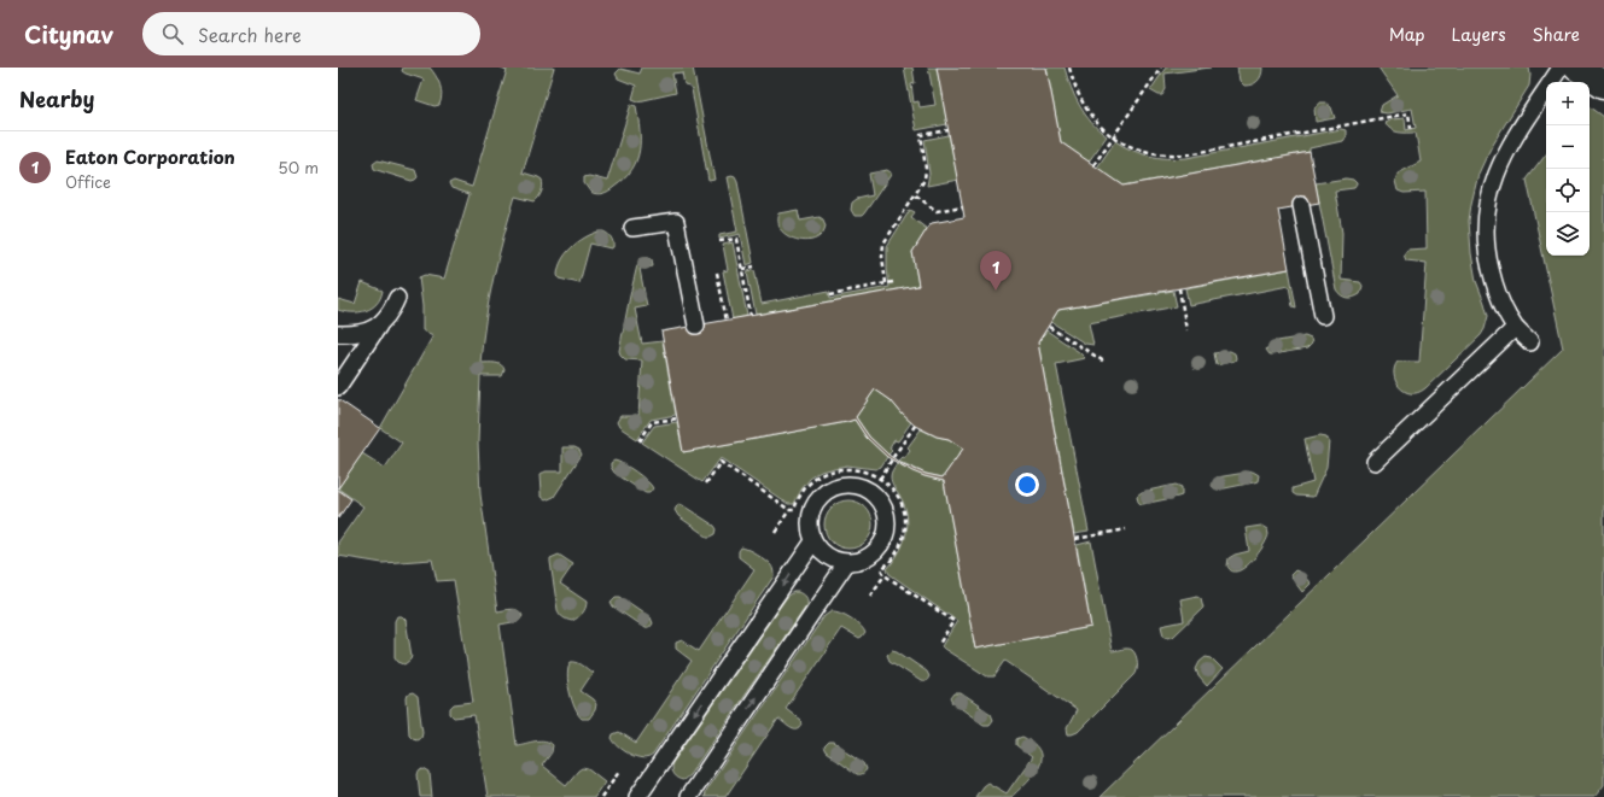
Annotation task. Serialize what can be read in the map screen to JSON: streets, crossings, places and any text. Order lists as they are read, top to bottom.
{
  "page": {
    "header": "Citynav",
    "search": "Search here",
    "nav": ["Map", "Layers", "Share"],
    "heading": "Nearby",
    "map_buttons": ["+", "−"],
    "list": [
      {
        "mark": "1",
        "name": "Eaton Corporation",
        "note": "Office",
        "value": "50 m"
      }
    ],
    "pins": "1"
  }
}
